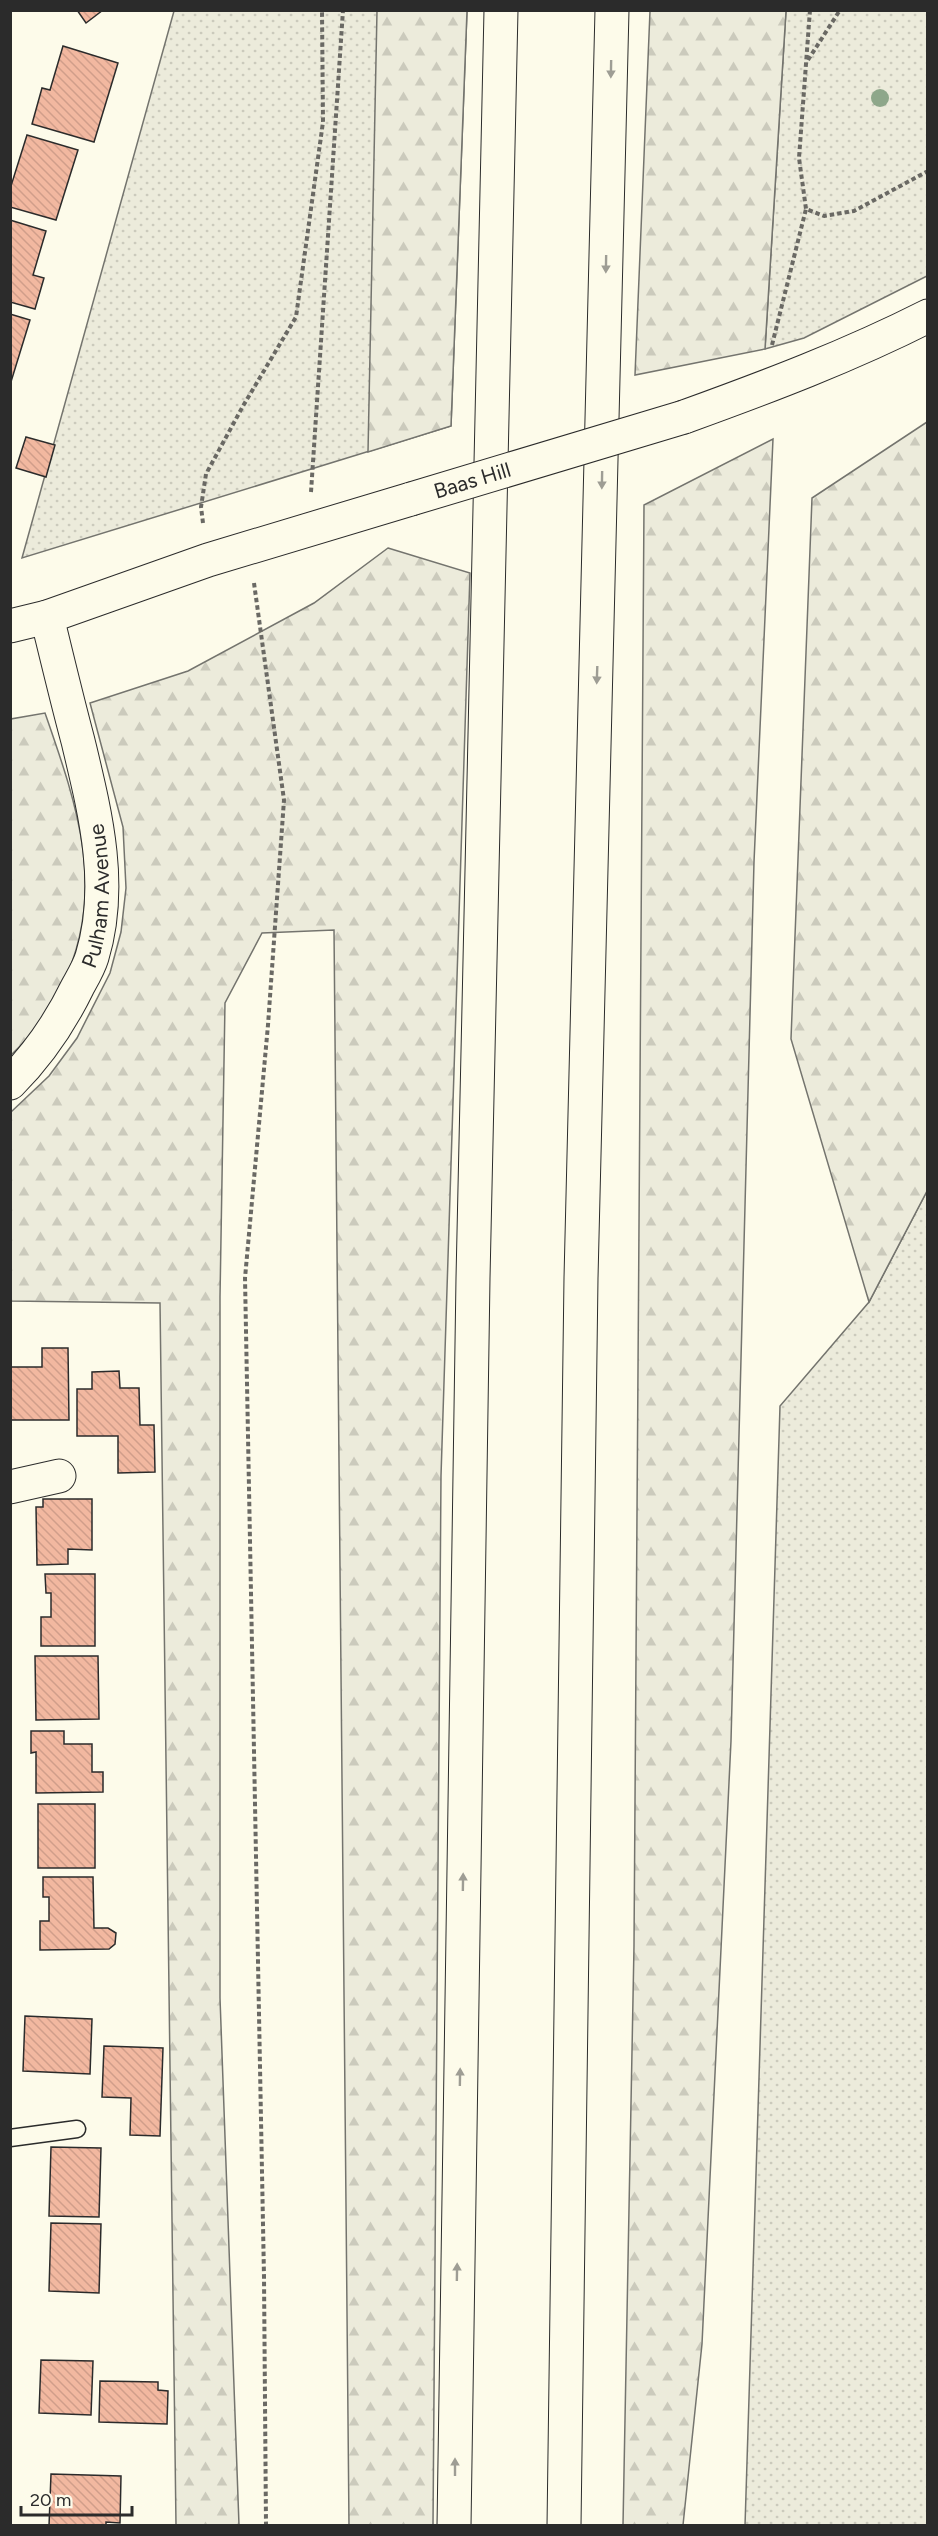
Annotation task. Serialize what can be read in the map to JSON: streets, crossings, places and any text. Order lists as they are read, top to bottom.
{
  "streets": {
    "main road": ["Baas Hill", "Pulham Avenue"]
  },
  "crossings": [
    ["Baas Hill", "Pulham Avenue"]
  ],
  "scale_bar": "20 m"
}
